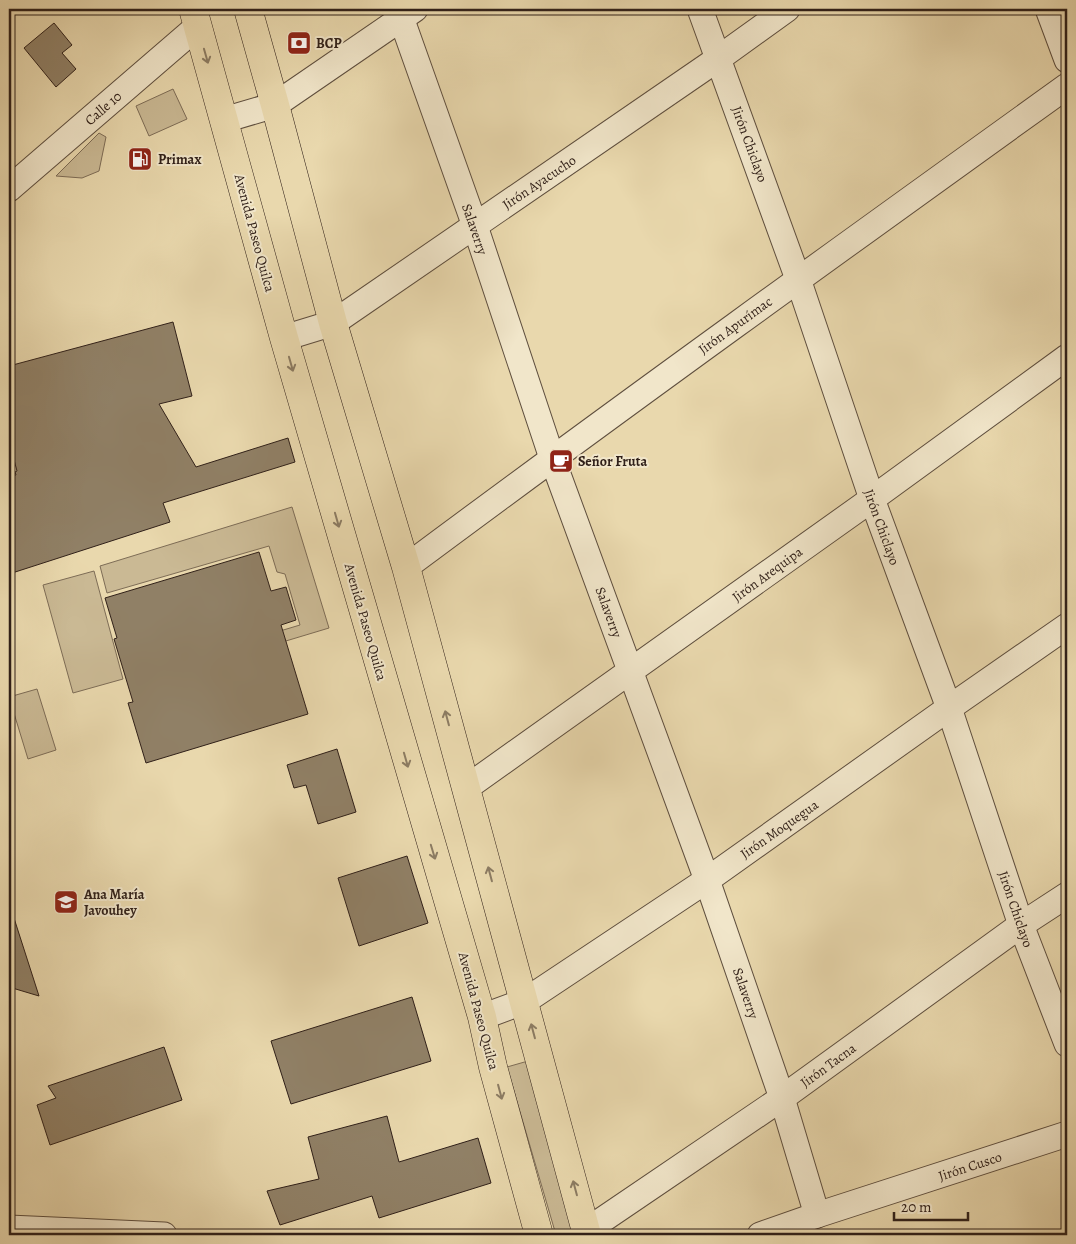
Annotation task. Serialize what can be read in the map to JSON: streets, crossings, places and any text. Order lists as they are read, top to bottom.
{
  "streets": {
    "main road": ["Avenida Paseo Quilca"],
    "street": [
      "Calle 10",
      "Jirón Chiclayo",
      "Jirón Ayacucho",
      "Salaverry",
      "Jirón Apurímac",
      "Jirón Arequipa",
      "Jirón Moquegua",
      "Jirón Tacna",
      "Jirón Cusco"
    ]
  },
  "crossings": [
    ["Calle 10", "Avenida Paseo Quilca"],
    ["Jirón Chiclayo", "Jirón Ayacucho"],
    ["Jirón Chiclayo", "Jirón Apurímac"],
    ["Jirón Chiclayo", "Jirón Arequipa"],
    ["Jirón Chiclayo", "Jirón Moquegua"],
    ["Jirón Chiclayo", "Jirón Tacna"],
    ["Jirón Ayacucho", "Salaverry"],
    ["Jirón Ayacucho", "Avenida Paseo Quilca"],
    ["Salaverry", "Jirón Apurímac"],
    ["Salaverry", "Jirón Arequipa"],
    ["Salaverry", "Jirón Moquegua"],
    ["Salaverry", "Jirón Tacna"],
    ["Salaverry", "Jirón Cusco"],
    ["Avenida Paseo Quilca", "Jirón Moquegua"]
  ],
  "places": {
    "bank": ["BCP"],
    "fuel station": ["Primax"],
    "cafe": ["Señor Fruta"],
    "school or university": ["Ana María Javouhey"]
  },
  "scale_bar": "20 m"
}
